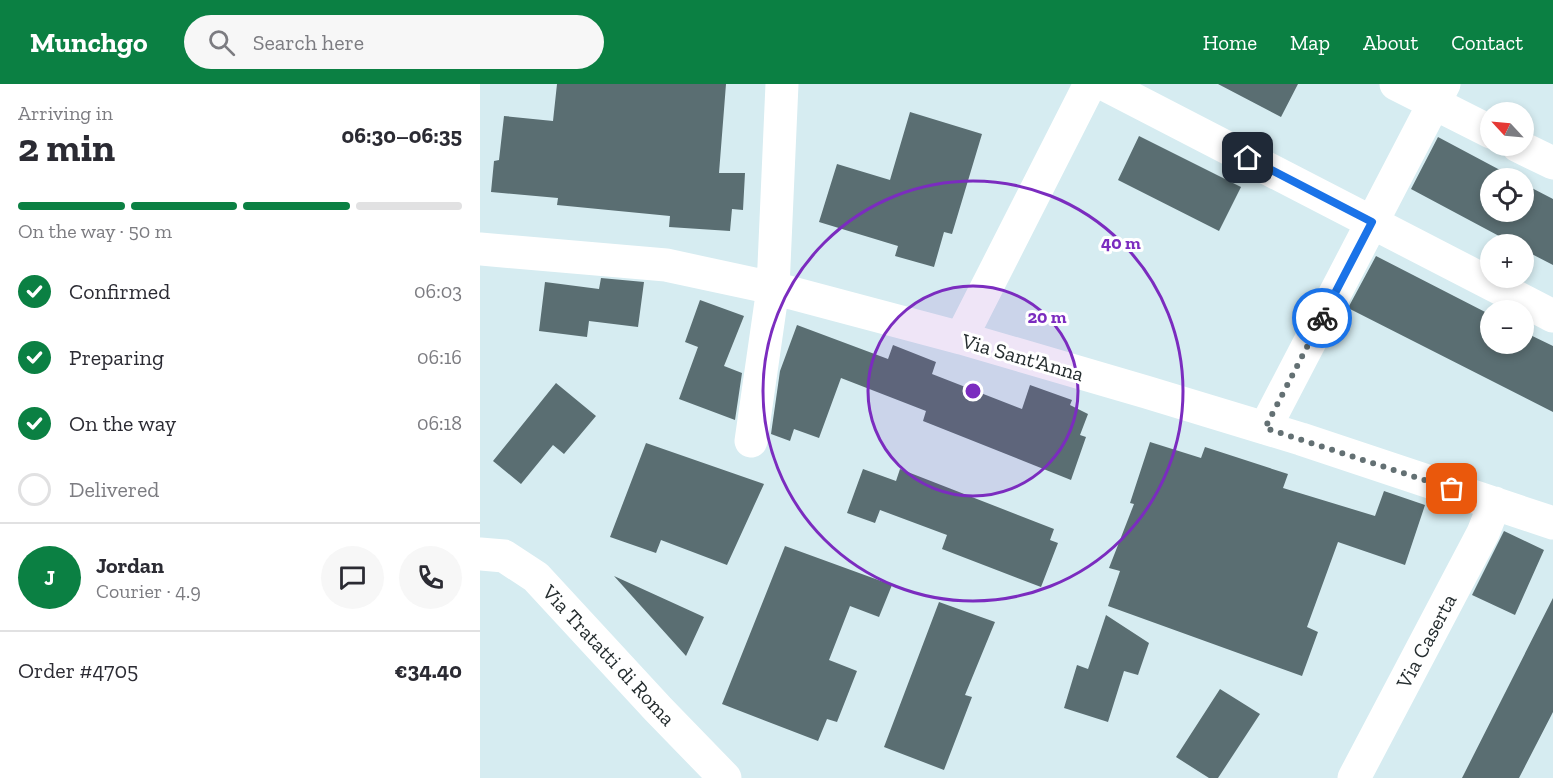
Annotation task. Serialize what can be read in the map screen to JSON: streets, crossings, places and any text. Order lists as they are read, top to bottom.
{
  "streets": {
    "street": ["Via Sant'Anna", "Via Caserta", "Via Tratatti di Roma"]
  },
  "crossings": [
    ["Via Sant'Anna", "Via Caserta"]
  ],
  "north": "top left",
  "page": {
    "header": "Munchgo",
    "search": "Search here",
    "nav": [
      "Home",
      "Map",
      "About",
      "Contact"
    ],
    "heading": ["2 min", "Arriving in", "06:30–06:35"],
    "panel": [
      "Jordan",
      "Courier · 4.9",
      "Order #4705",
      "€34.40"
    ],
    "map_buttons": ["+", "−"],
    "bar": "On the way · 50 m",
    "list": [
      ["Confirmed", "06:03"],
      ["Preparing", "06:16"],
      ["On the way", "06:18"],
      "Delivered"
    ],
    "round": "J"
  },
  "rings": ["40 m", "20 m"]
}
